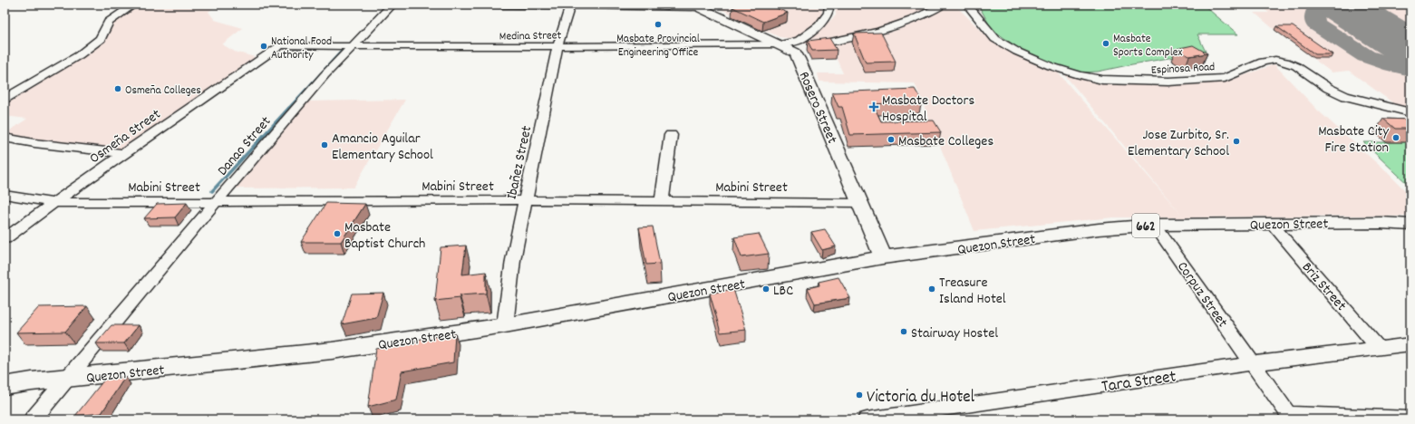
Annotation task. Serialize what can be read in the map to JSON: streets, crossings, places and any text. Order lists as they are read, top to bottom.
{
  "streets": {
    "main road": ["Rosero Street", "Quezon Street", "662"],
    "street": [
      "Medina Street",
      "Espinosa Road",
      "Osmeña Street",
      "Danao Street",
      "Ibañez Street",
      "Mabini Street",
      "Briz Street",
      "Corpuz Street",
      "Tara Street"
    ]
  },
  "crossings": [
    ["Medina Street", "Rosero Street"],
    ["Medina Street", "Osmeña Street"],
    ["Medina Street", "Danao Street"],
    ["Medina Street", "Ibañez Street"],
    ["Rosero Street", "Mabini Street"],
    ["Rosero Street", "Quezon Street"],
    ["Osmeña Street", "Mabini Street"],
    ["Danao Street", "Mabini Street"],
    ["Danao Street", "Quezon Street"],
    ["Ibañez Street", "Mabini Street"],
    ["Ibañez Street", "Quezon Street"],
    ["Quezon Street", "Briz Street"],
    ["Quezon Street", "Corpuz Street"],
    ["Briz Street", "Tara Street"],
    ["Corpuz Street", "Tara Street"]
  ],
  "places": {
    "other": [
      "Masbate Provincial Engineering Office",
      "Masbate Sports Complex",
      "National Food Authority",
      "Osmeña Colleges",
      "Masbate City Fire Station",
      "Masbate Colleges",
      "Jose Zurbito, Sr. Elementary School",
      "Amancio Aguilar Elementary School",
      "Masbate Baptist Church",
      "LBC",
      "Treasure Island Hotel",
      "Stairway Hostel",
      "Victoria du Hotel"
    ],
    "health": ["Masbate Doctors Hospital"]
  }
}
